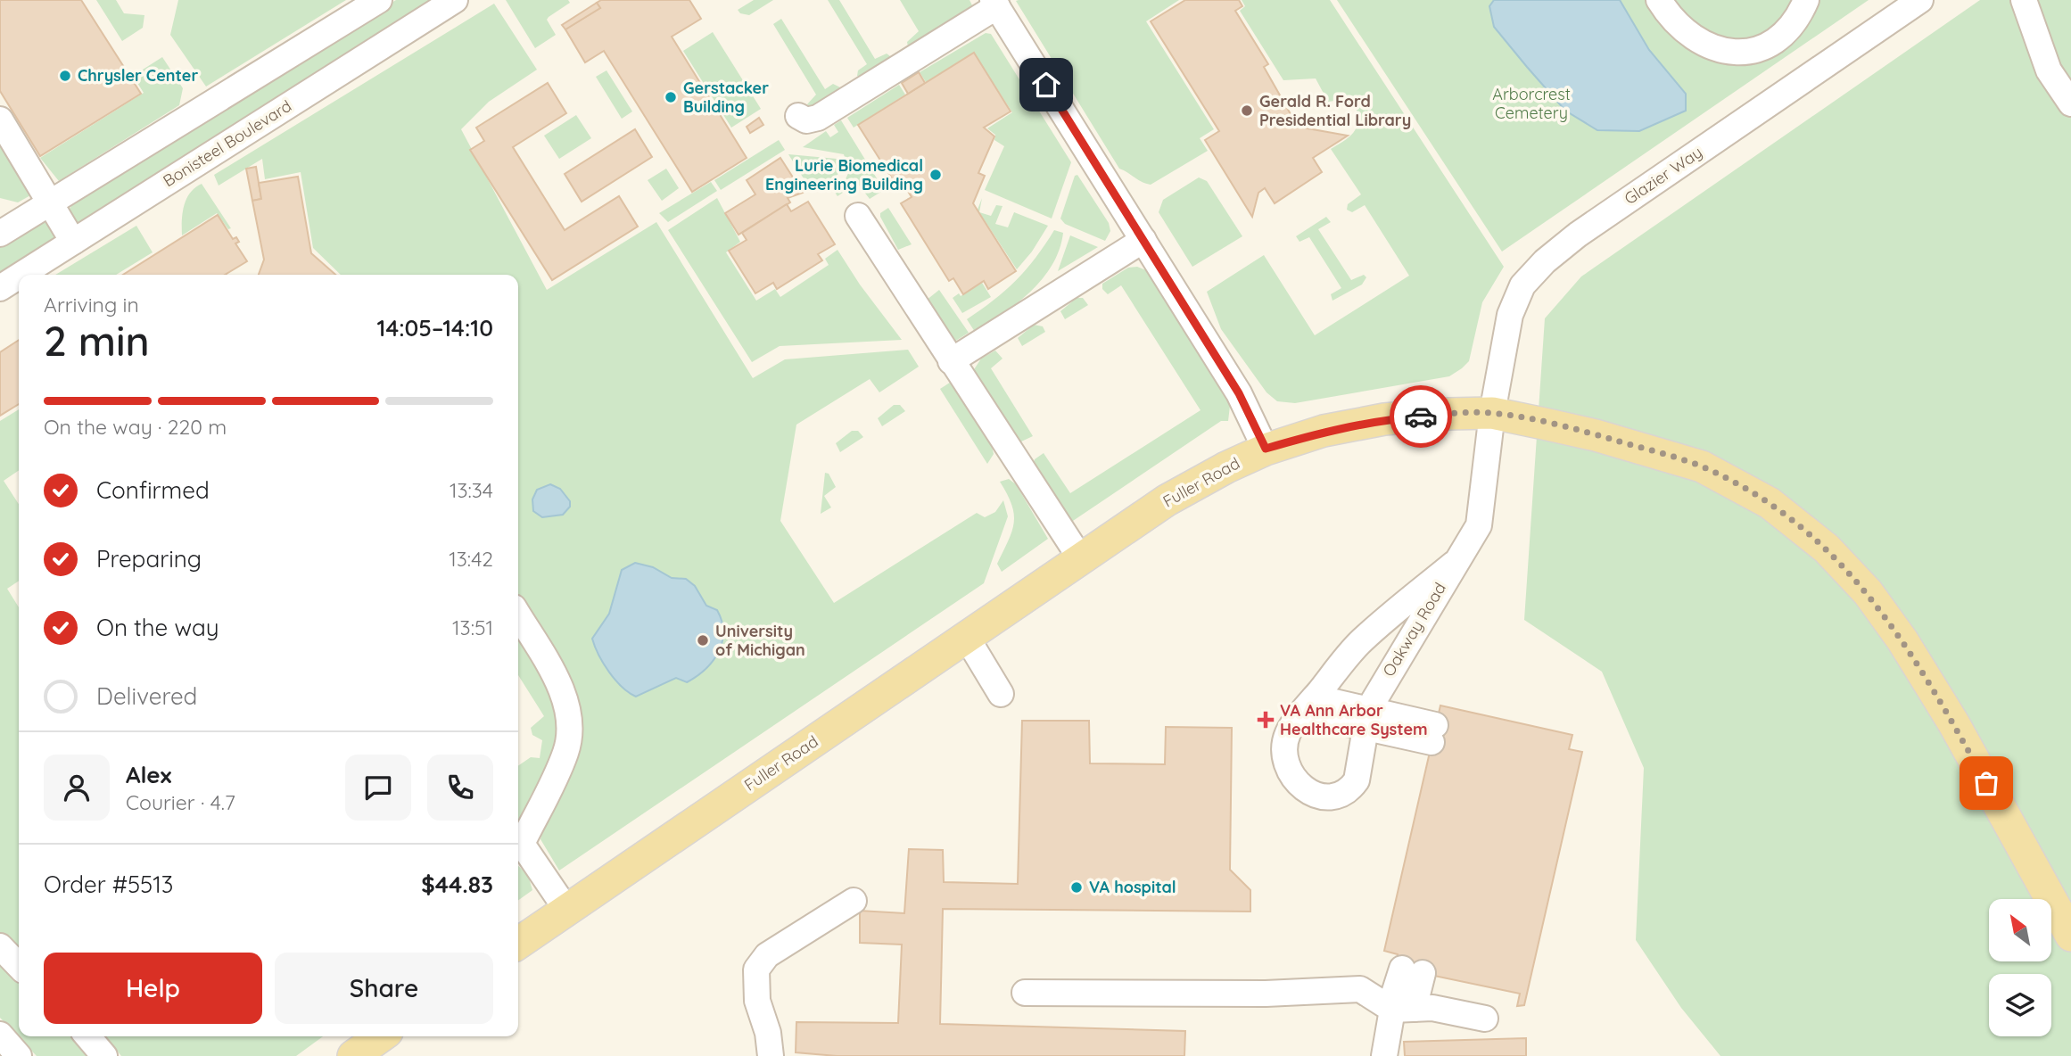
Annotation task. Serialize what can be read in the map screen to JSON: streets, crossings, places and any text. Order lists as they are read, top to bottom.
{
  "streets": {
    "main road": ["Fuller Road"],
    "street": ["Bonisteel Boulevard", "Glazier Way", "Oakway Road"]
  },
  "crossings": [
    ["Glazier Way", "Fuller Road"],
    ["Glazier Way", "Oakway Road"],
    ["Fuller Road", "Oakway Road"]
  ],
  "parks": ["Arborcrest Cemetery"],
  "places": {
    "other": [
      "Chrysler Center",
      "Gerstacker Building",
      "Gerald R. Ford Presidential Library",
      "Lurie Biomedical Engineering Building",
      "University of Michigan",
      "VA hospital"
    ],
    "health": ["VA Ann Arbor Healthcare System"]
  },
  "north": "top left",
  "page": {
    "heading": ["2 min", "Arriving in", "14:05–14:10"],
    "panel": [
      "Alex",
      "Courier · 4.7",
      "Order #5513",
      "$44.83"
    ],
    "bar": "On the way · 220 m",
    "list": [
      ["Confirmed", "13:34"],
      ["Preparing", "13:42"],
      ["On the way", "13:51"],
      "Delivered"
    ],
    "buttons": ["Help", "Share"]
  }
}
